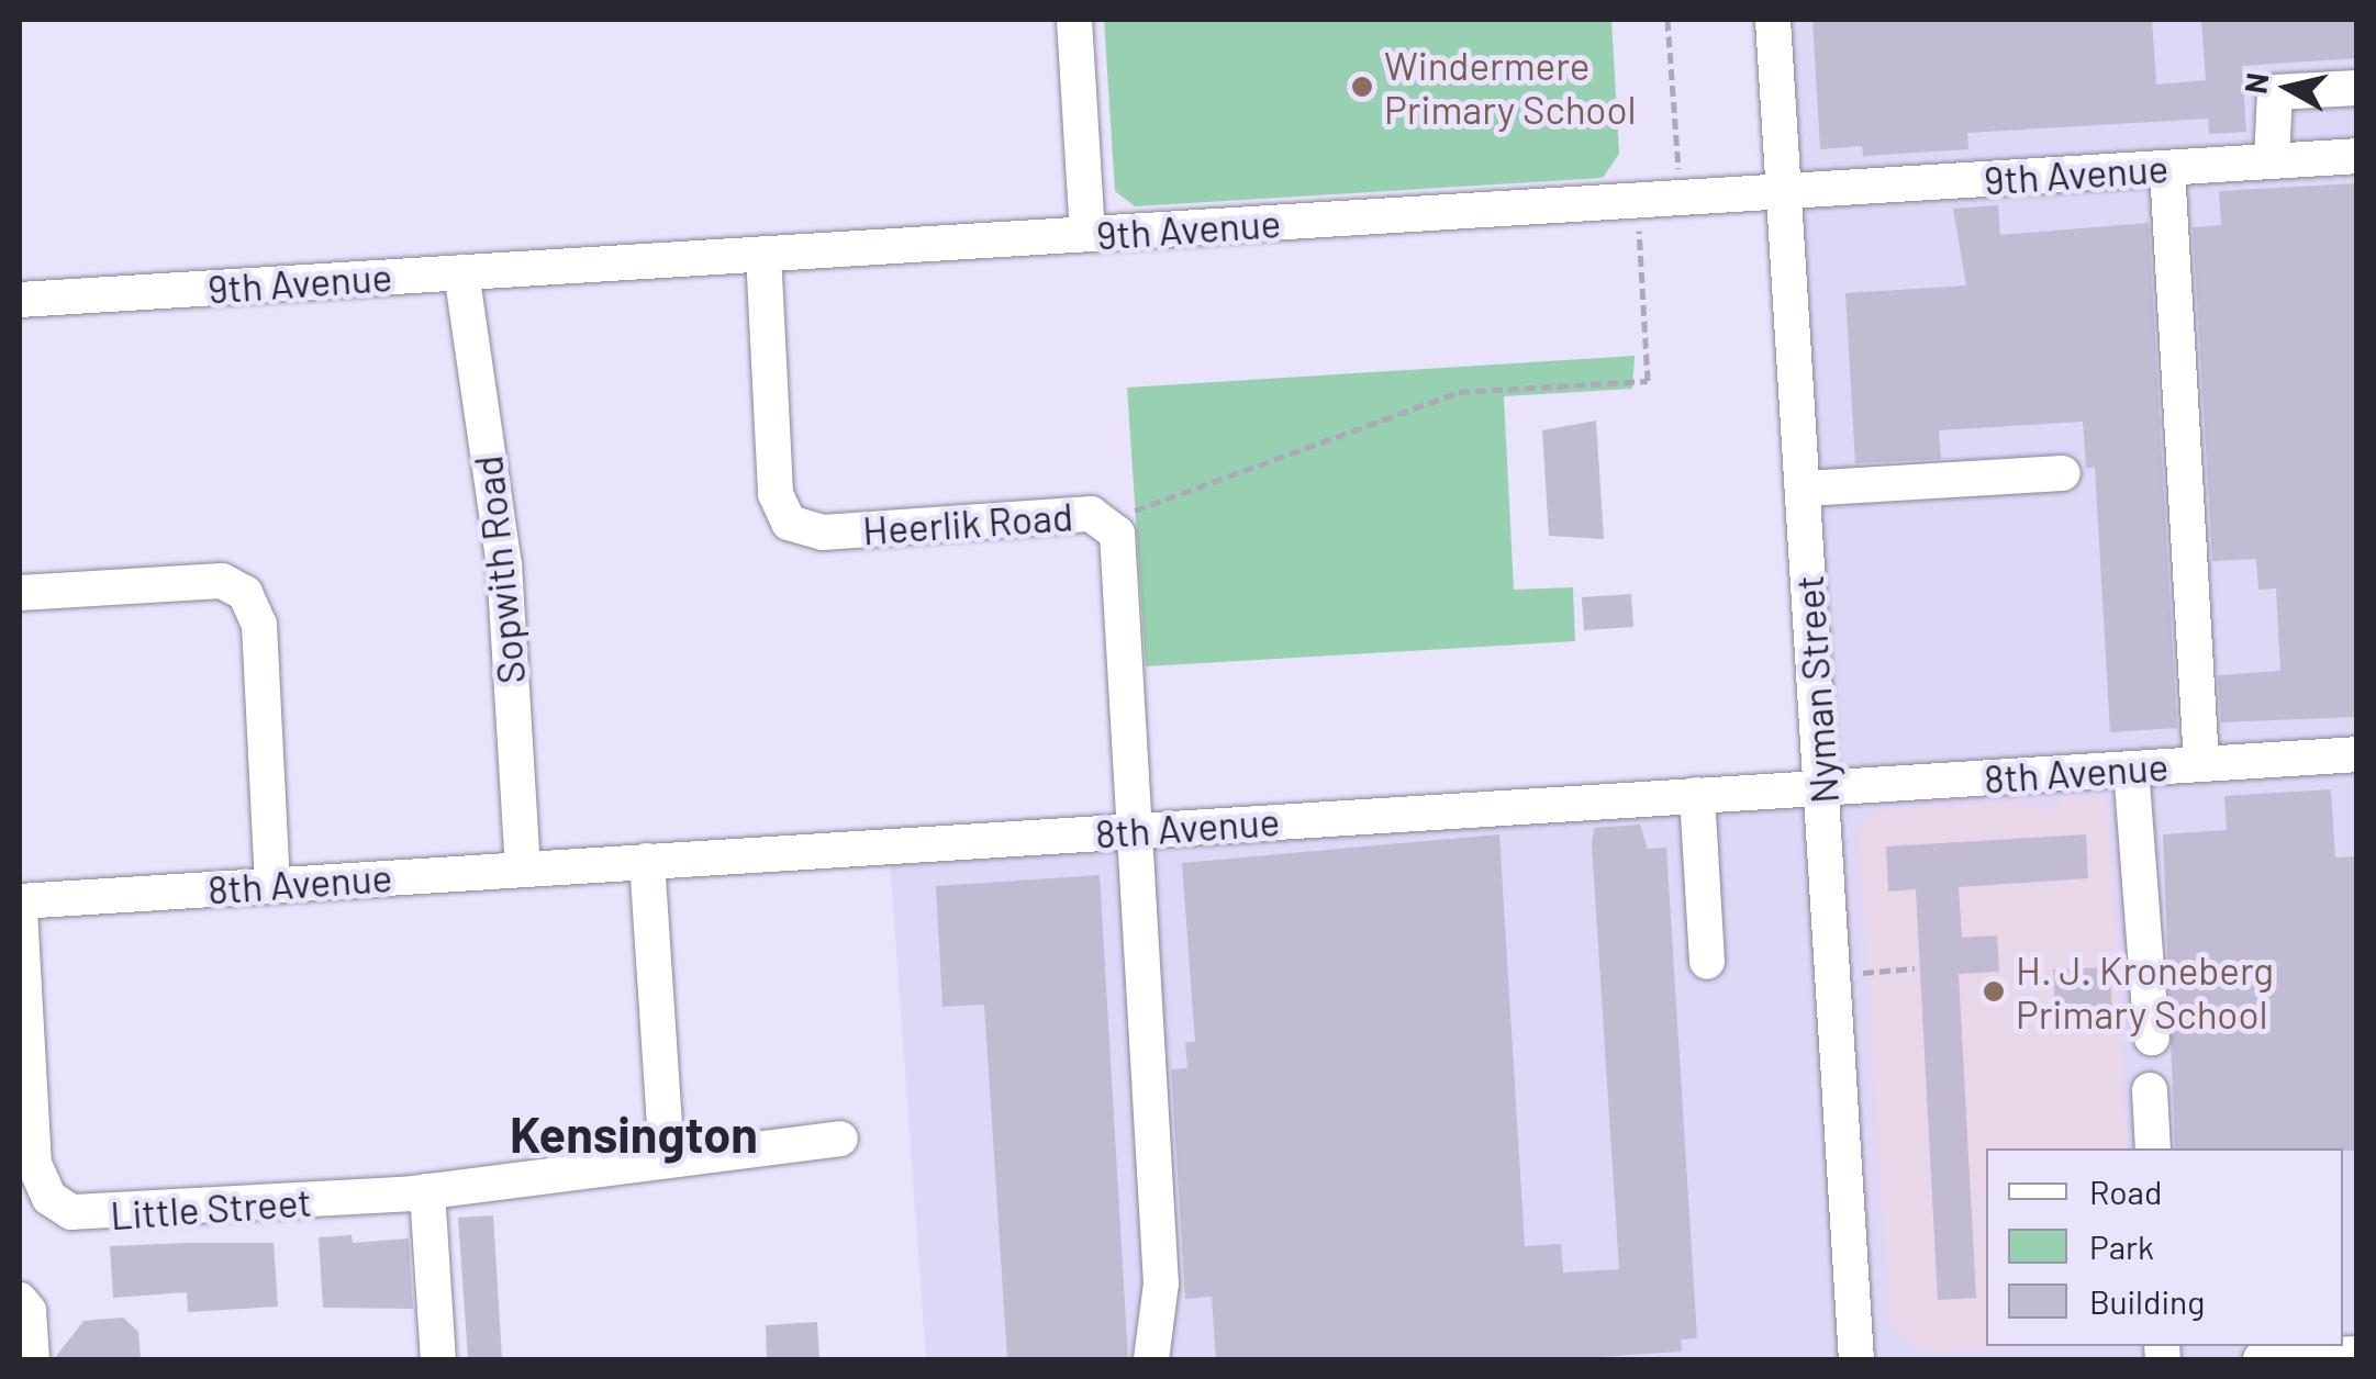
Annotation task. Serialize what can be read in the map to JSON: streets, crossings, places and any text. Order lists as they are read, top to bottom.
{
  "streets": {
    "street": [
      "9th Avenue",
      "Heerlik Road",
      "Sopwith Road",
      "Nyman Street",
      "8th Avenue",
      "Little Street"
    ]
  },
  "crossings": [
    ["9th Avenue", "Heerlik Road"],
    ["9th Avenue", "Sopwith Road"],
    ["9th Avenue", "Nyman Street"],
    ["Heerlik Road", "8th Avenue"],
    ["Sopwith Road", "8th Avenue"],
    ["Nyman Street", "8th Avenue"]
  ],
  "districts": ["Kensington"],
  "places": ["Windermere Primary School", "H. J. Kroneberg Primary School"],
  "legend": ["Road", "Park", "Building"],
  "north": "left"
}
